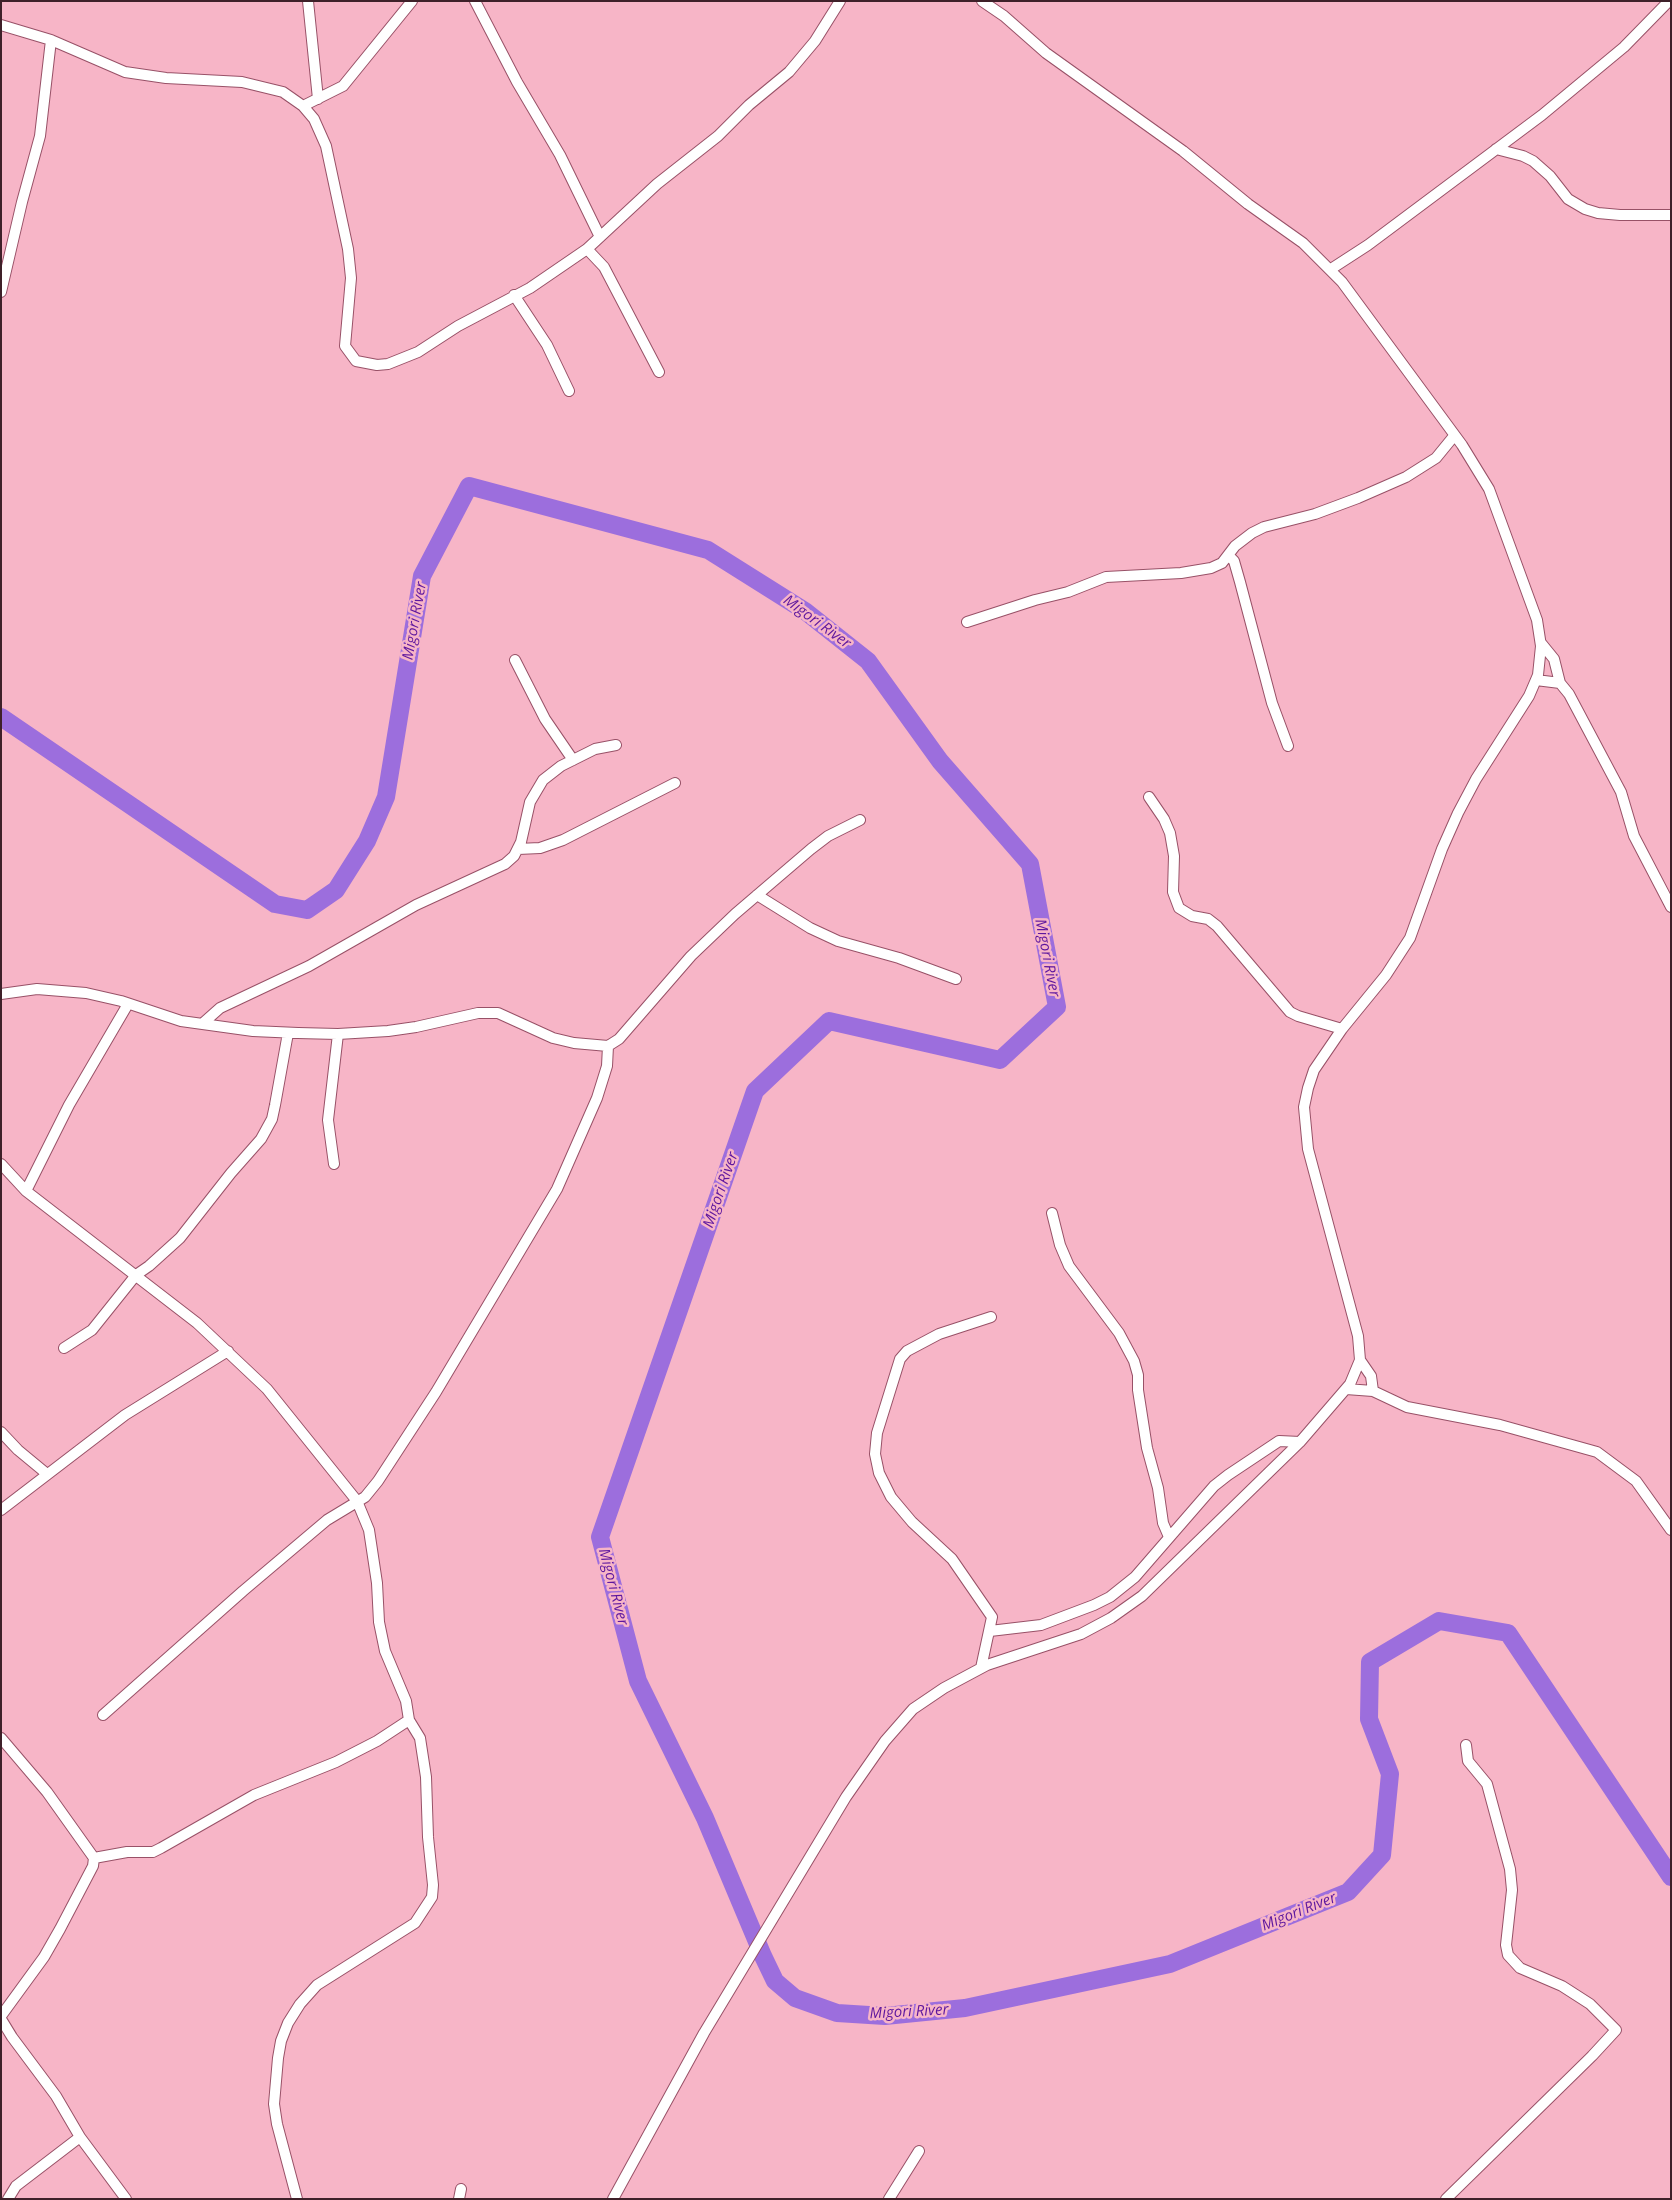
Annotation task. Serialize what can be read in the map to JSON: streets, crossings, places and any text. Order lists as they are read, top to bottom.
{
  "water": ["Migori River"]
}
